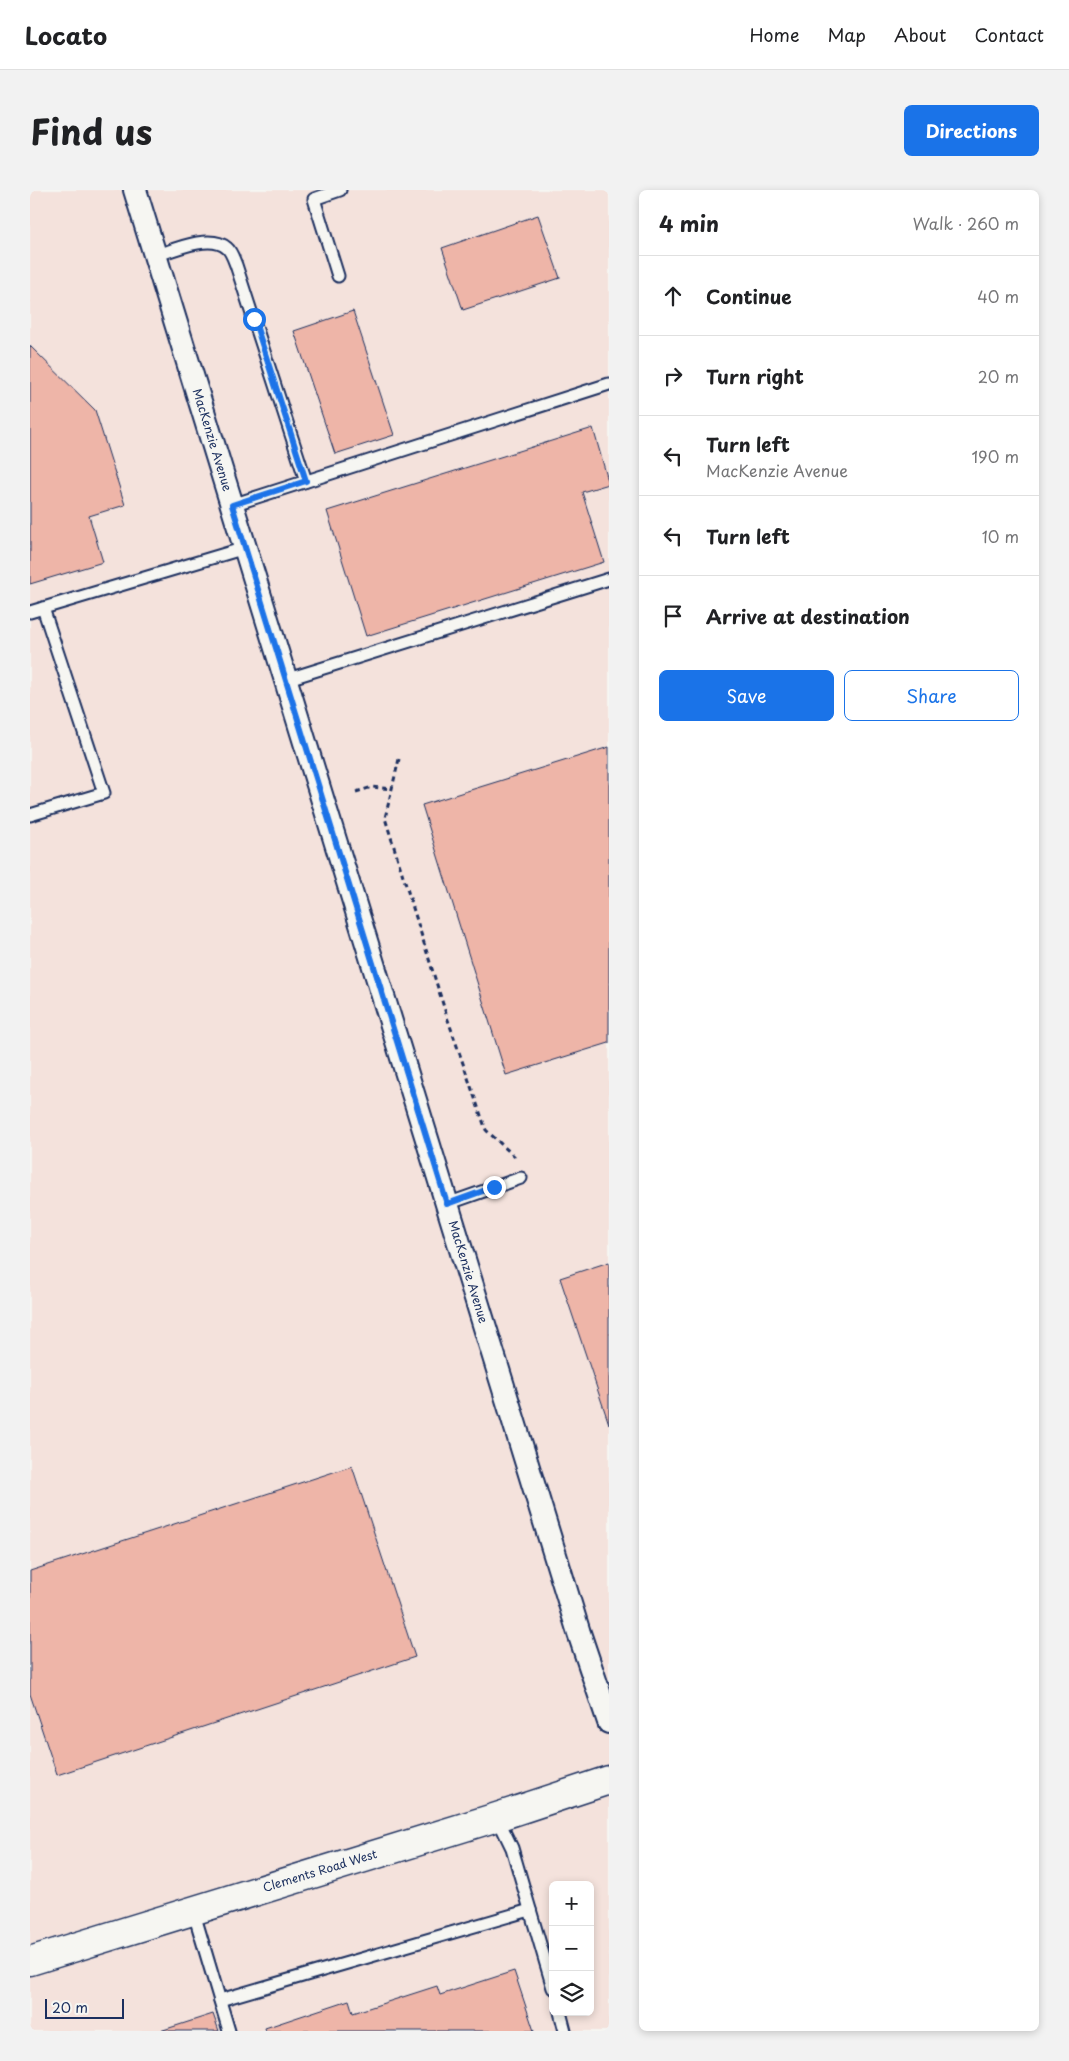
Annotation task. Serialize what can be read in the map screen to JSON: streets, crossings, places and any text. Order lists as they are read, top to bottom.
{
  "streets": {
    "street": ["MacKenzie Avenue", "Clements Road West"]
  },
  "scale_bar": "20 m",
  "page": {
    "header": "Locato",
    "nav": [
      "Home",
      "Map",
      "About",
      "Contact"
    ],
    "title": "Find us",
    "buttons": [
      "Directions",
      ["Save", "Share"]
    ],
    "heading": ["4 min", "Walk · 260 m"],
    "list": [
      ["Continue", "40 m"],
      ["Turn right", "20 m"],
      ["Turn left", "MacKenzie Avenue", "190 m"],
      ["Turn left", "10 m"],
      "Arrive at destination"
    ],
    "map_buttons": ["+", "−"],
    "scale": "20 m"
  }
}
